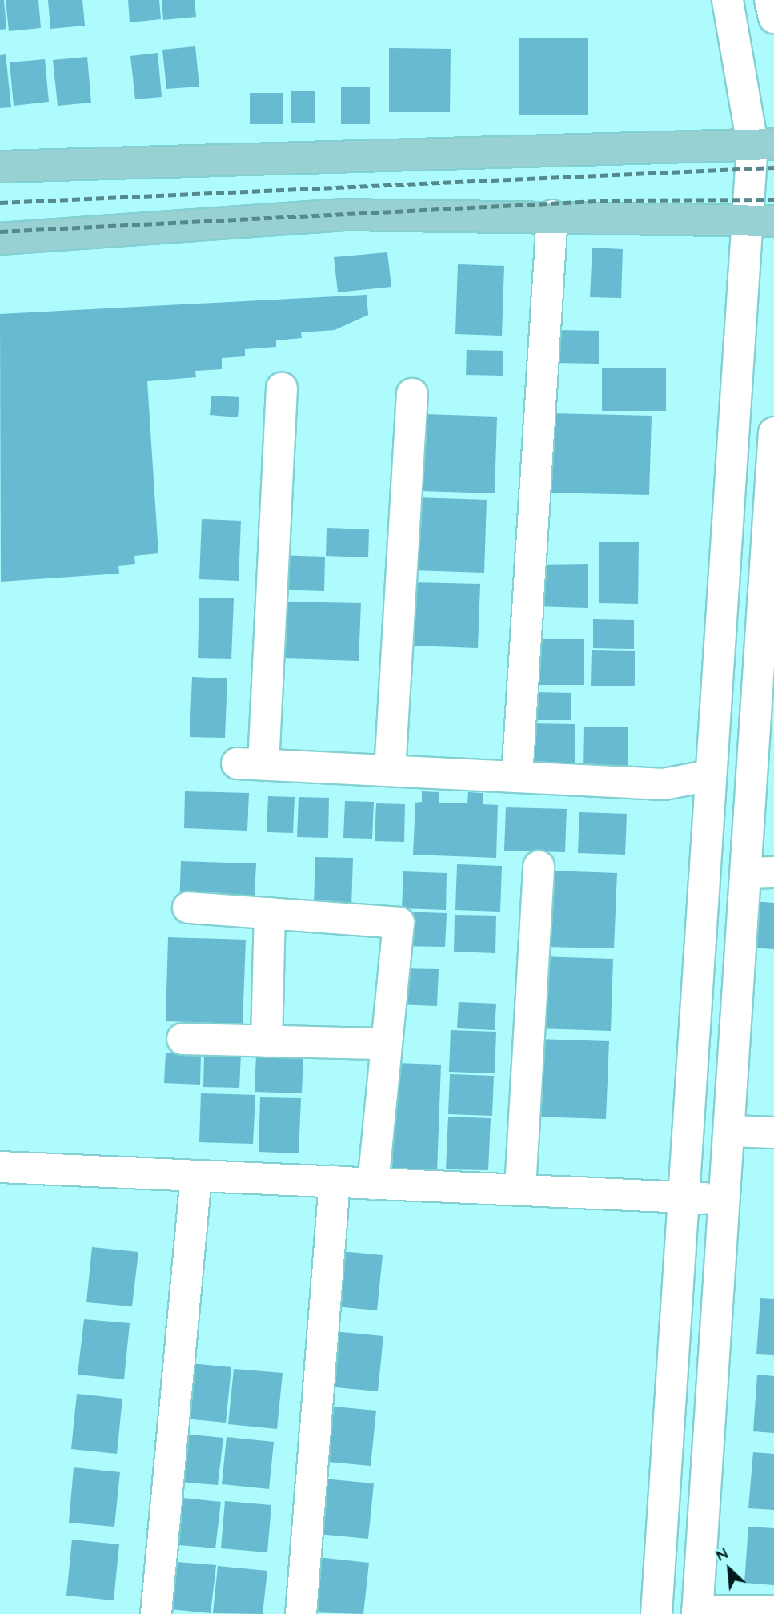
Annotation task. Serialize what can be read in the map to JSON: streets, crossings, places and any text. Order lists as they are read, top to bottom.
{
  "north": "top left"
}
